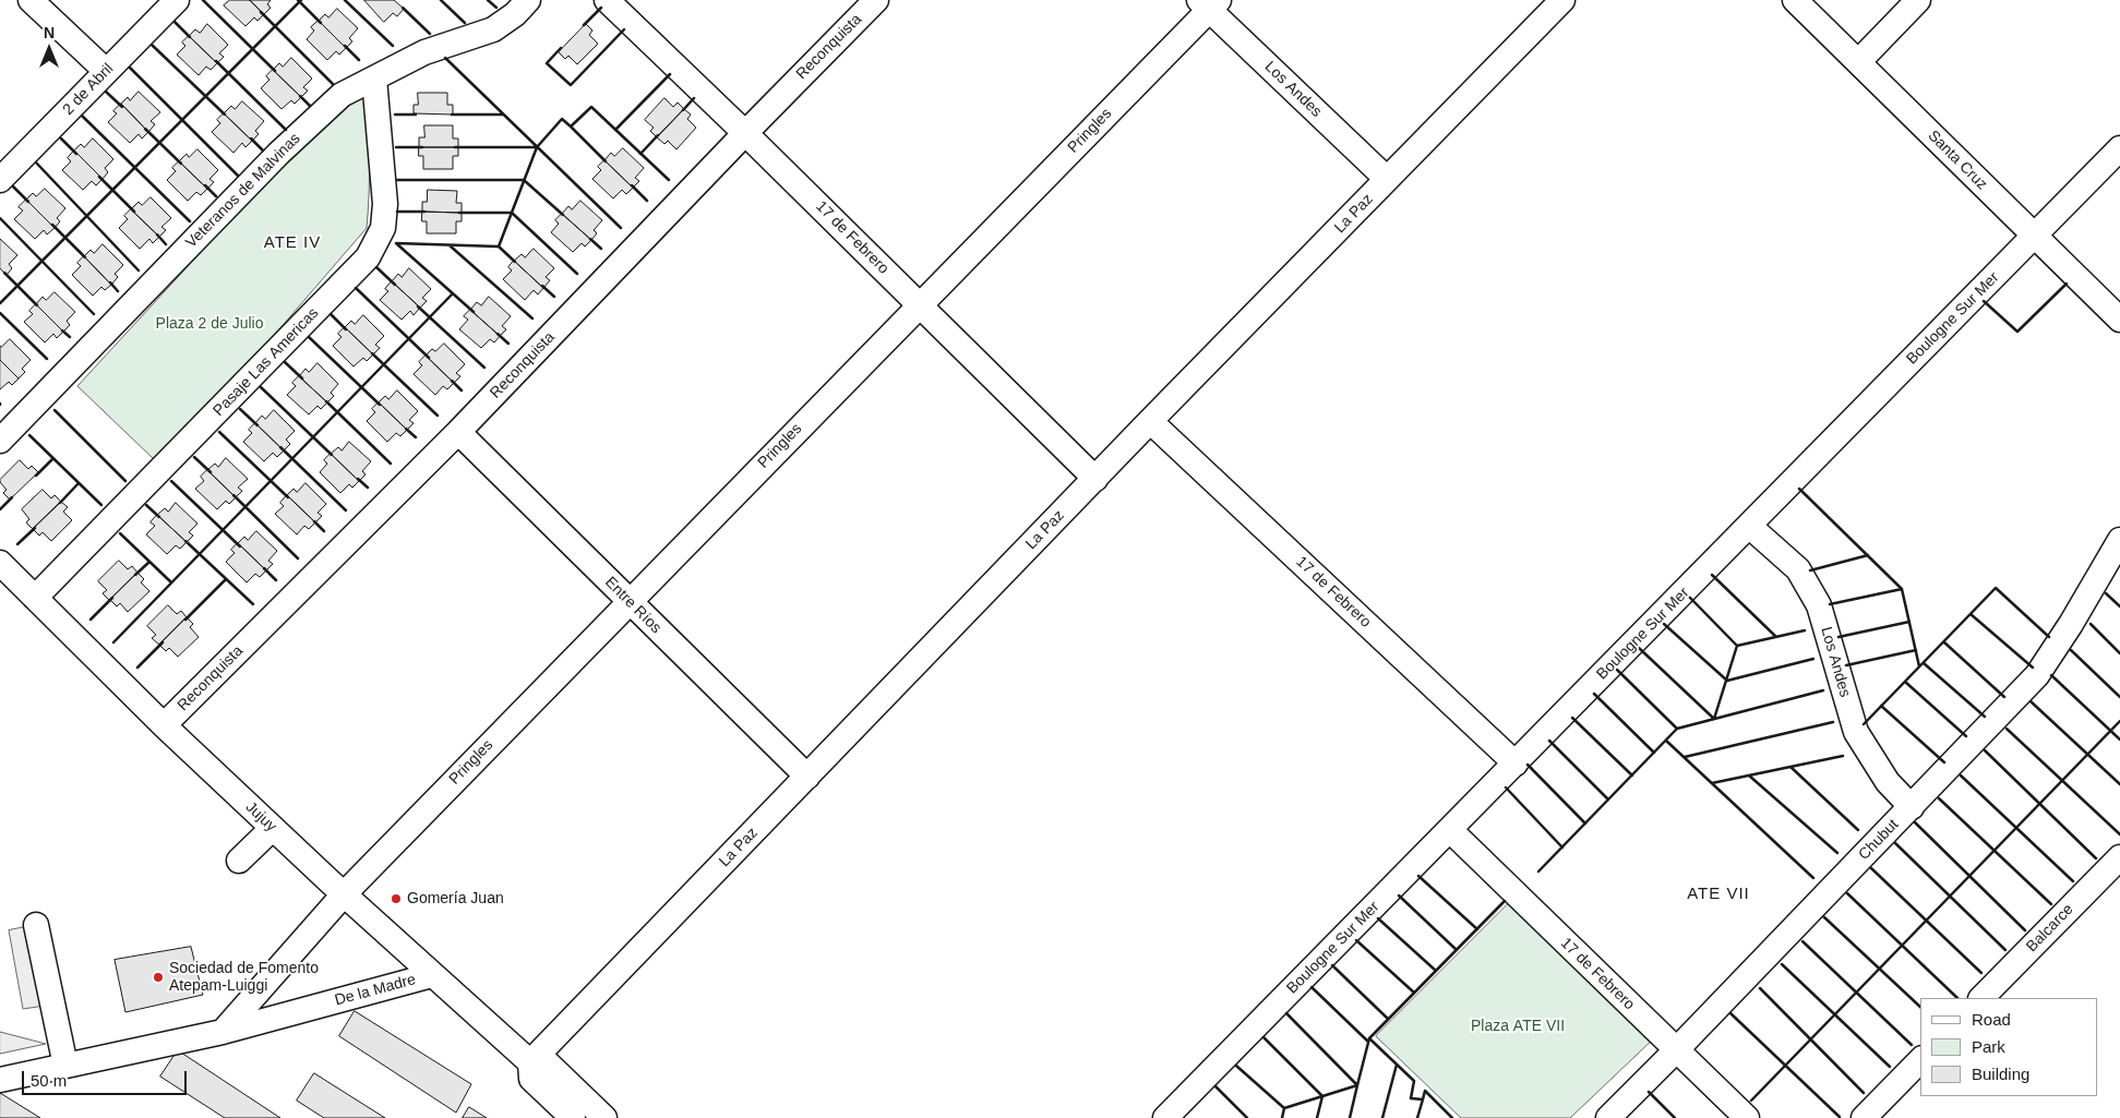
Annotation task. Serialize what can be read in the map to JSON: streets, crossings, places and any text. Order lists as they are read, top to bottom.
{
  "streets": {
    "street": [
      "Reconquista",
      "2 de Abril",
      "Los Andes",
      "Pringles",
      "Santa Cruz",
      "Veteranos de Malvinas",
      "La Paz",
      "17 de Febrero",
      "Boulogne Sur Mer",
      "Pasaje Las Americas",
      "Entre Ríos",
      "Jujuy",
      "Chubut",
      "Balcarce",
      "De la Madre"
    ]
  },
  "crossings": [
    ["Reconquista", "17 de Febrero"],
    ["Reconquista", "Entre Ríos"],
    ["Reconquista", "Jujuy"],
    ["Los Andes", "Pringles"],
    ["Los Andes", "La Paz"],
    ["Los Andes", "Boulogne Sur Mer"],
    ["Los Andes", "Chubut"],
    ["Pringles", "17 de Febrero"],
    ["Pringles", "Entre Ríos"],
    ["Pringles", "Jujuy"],
    ["Santa Cruz", "Boulogne Sur Mer"],
    ["Veteranos de Malvinas", "Pasaje Las Americas"],
    ["La Paz", "17 de Febrero"],
    ["La Paz", "Entre Ríos"],
    ["La Paz", "Jujuy"],
    ["17 de Febrero", "Boulogne Sur Mer"],
    ["17 de Febrero", "Chubut"],
    ["Pasaje Las Americas", "Jujuy"],
    ["Jujuy", "De la Madre"]
  ],
  "districts": ["ATE IV", "ATE VII"],
  "parks": ["Plaza 2 de Julio", "Plaza ATE VII"],
  "places": ["Gomería Juan", "Sociedad de Fomento Atepam-Luiggi"],
  "legend": ["Road", "Park", "Building"],
  "scale_bar": "50 m",
  "north": "top"
}
